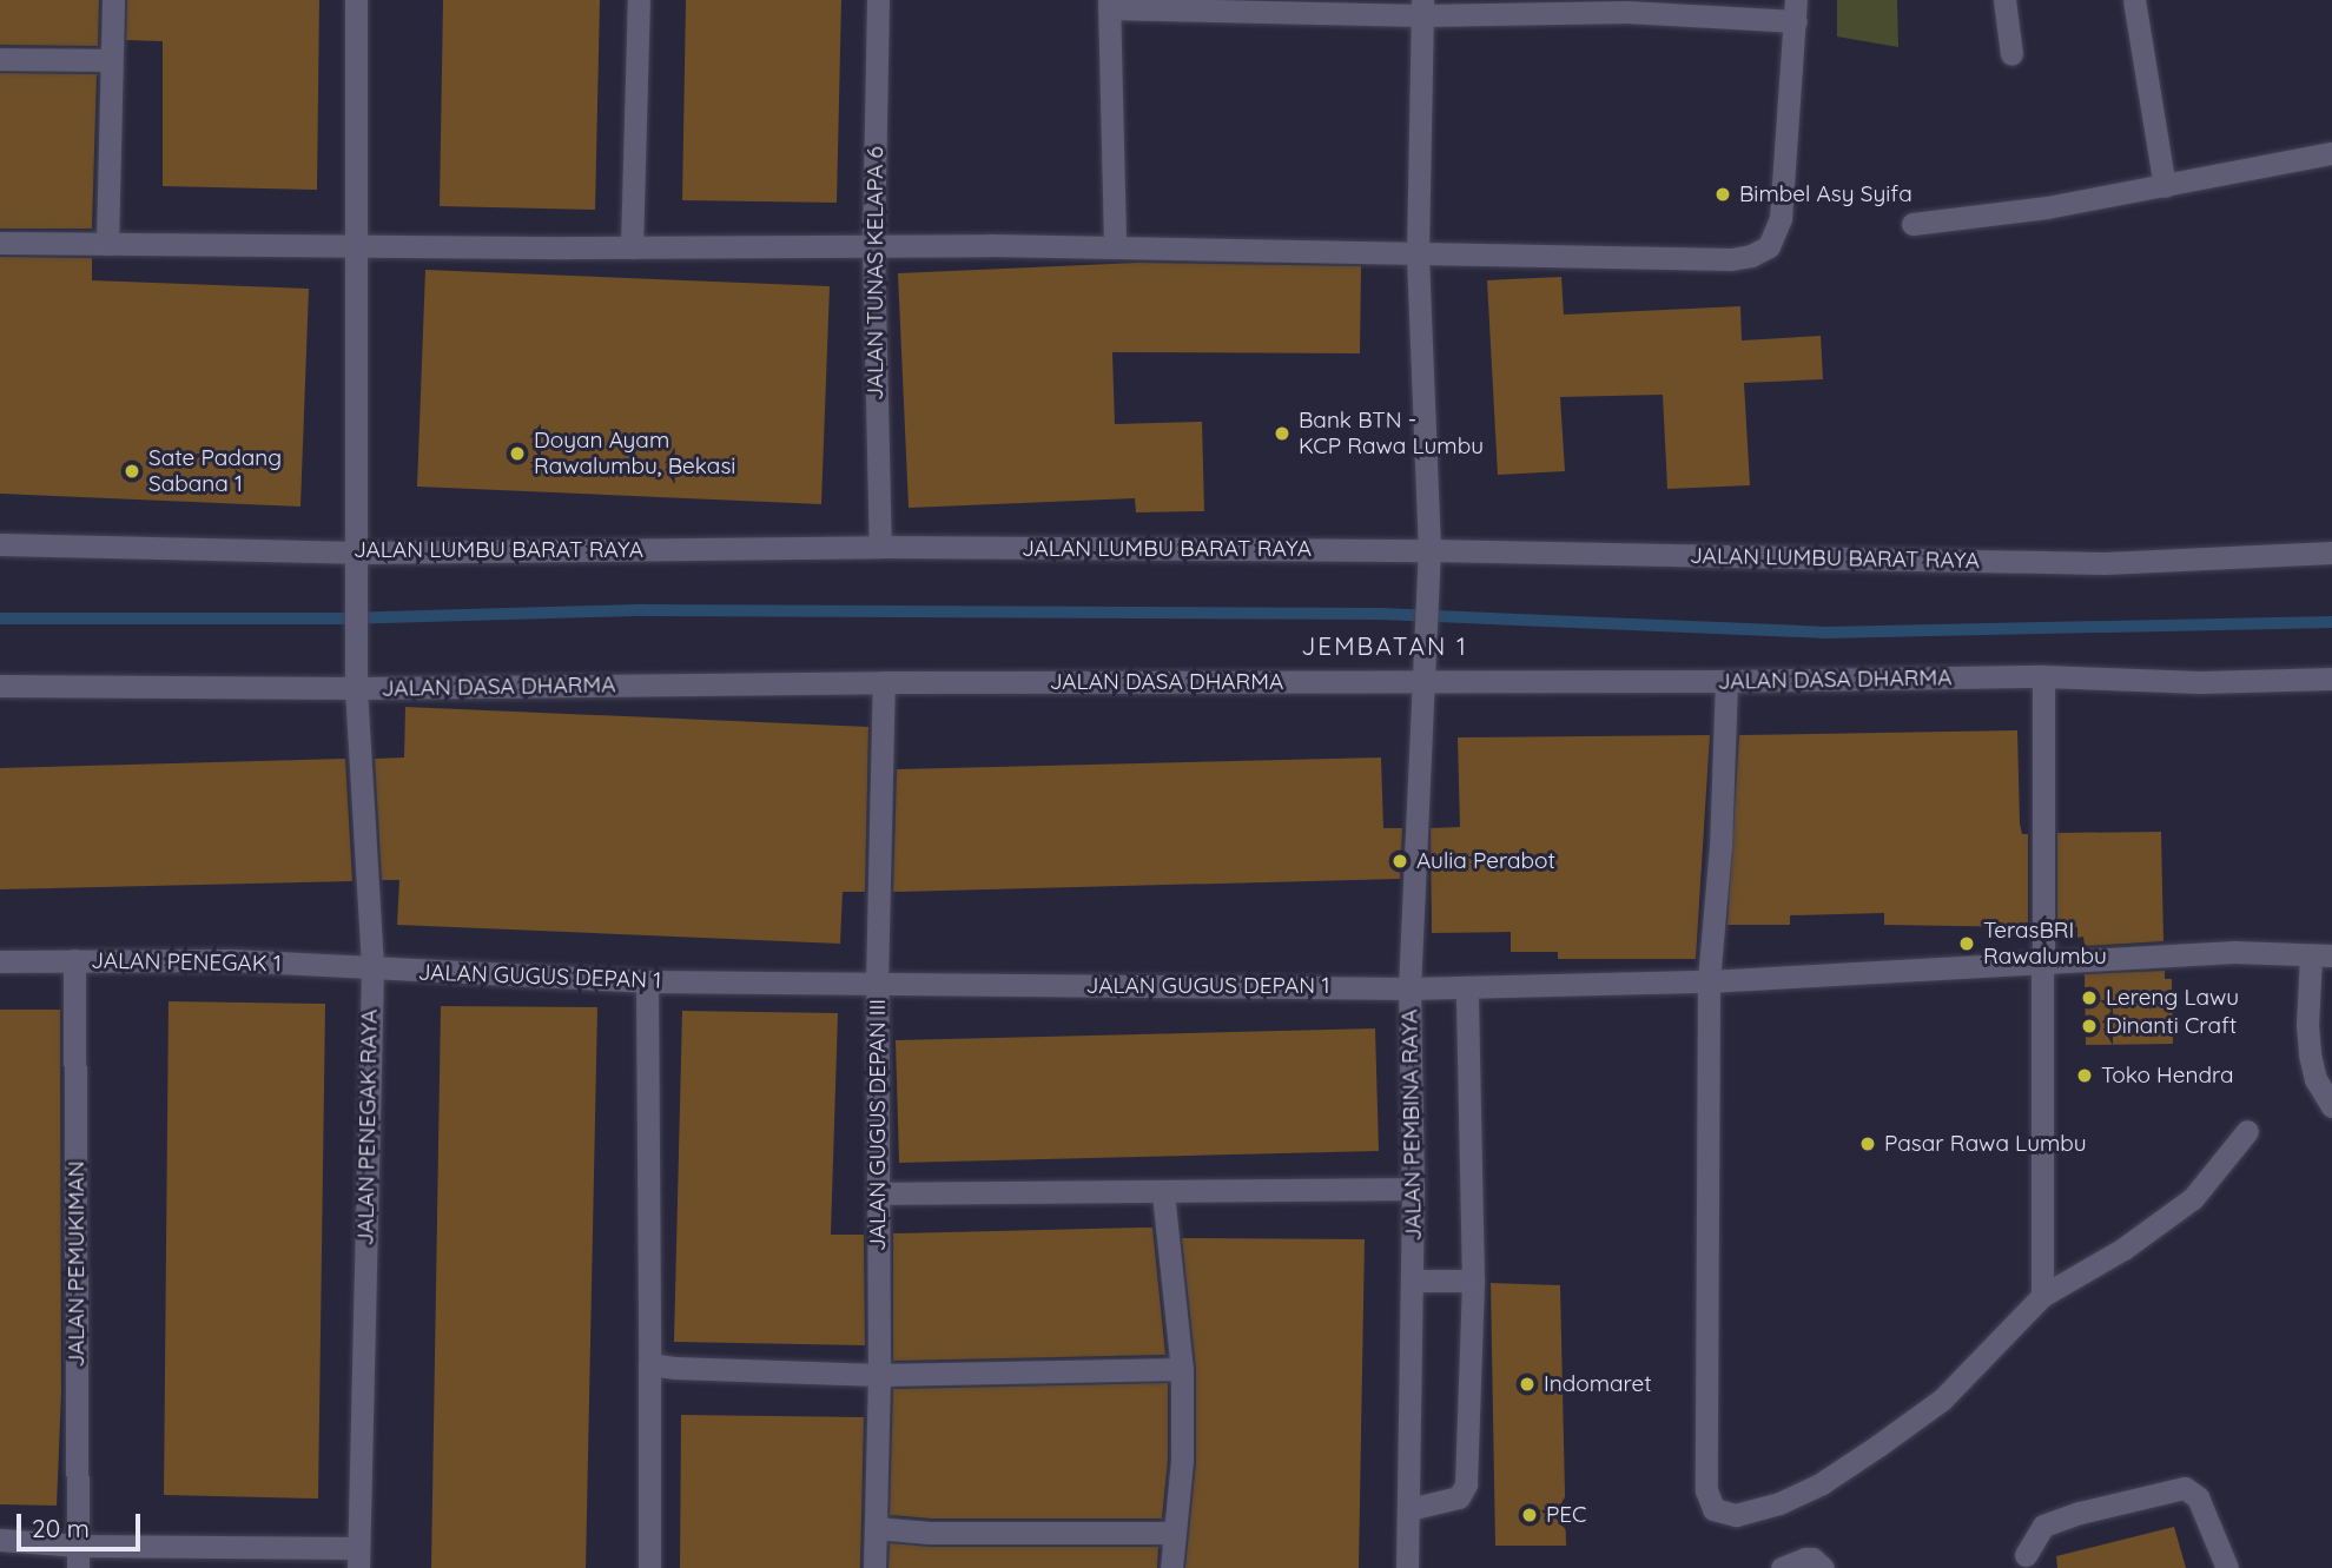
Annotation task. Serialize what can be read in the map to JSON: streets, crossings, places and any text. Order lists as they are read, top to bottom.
{
  "streets": {
    "street": [
      "JALAN TUNAS KELAPA 6",
      "JALAN LUMBU BARAT RAYA",
      "JALAN DASA DHARMA",
      "JALAN PENEGAK 1",
      "JALAN GUGUS DEPAN 1",
      "JALAN GUGUS DEPAN III",
      "JALAN PEMBINA RAYA",
      "JALAN PENEGAK RAYA",
      "JALAN PEMUKIMAN"
    ]
  },
  "crossings": [
    ["JALAN TUNAS KELAPA 6", "JALAN LUMBU BARAT RAYA"],
    ["JALAN LUMBU BARAT RAYA", "JALAN PEMBINA RAYA"],
    ["JALAN LUMBU BARAT RAYA", "JALAN PENEGAK RAYA"],
    ["JALAN DASA DHARMA", "JALAN GUGUS DEPAN III"],
    ["JALAN DASA DHARMA", "JALAN PEMBINA RAYA"],
    ["JALAN DASA DHARMA", "JALAN PENEGAK RAYA"],
    ["JALAN PENEGAK 1", "JALAN GUGUS DEPAN 1"],
    ["JALAN PENEGAK 1", "JALAN PENEGAK RAYA"],
    ["JALAN PENEGAK 1", "JALAN PEMUKIMAN"],
    ["JALAN GUGUS DEPAN 1", "JALAN GUGUS DEPAN III"],
    ["JALAN GUGUS DEPAN 1", "JALAN PEMBINA RAYA"],
    ["JALAN GUGUS DEPAN 1", "JALAN PENEGAK RAYA"]
  ],
  "districts": ["JEMBATAN 1"],
  "places": [
    "Bimbel Asy Syifa",
    "Bank BTN - KCP Rawa Lumbu",
    "Doyan Ayam Rawalumbu, Bekasi",
    "Sate Padang Sabana 1",
    "Aulia Perabot",
    "TerasBRI Rawalumbu",
    "Lereng Lawu",
    "Dinanti Craft",
    "Toko Hendra",
    "Pasar Rawa Lumbu",
    "Indomaret",
    "PEC"
  ],
  "scale_bar": "20 m"
}
